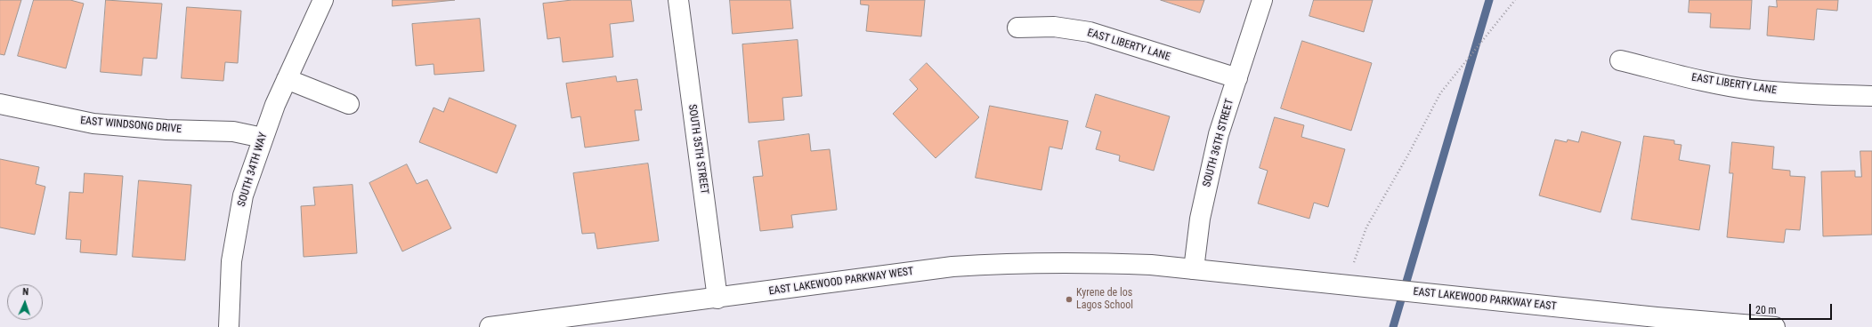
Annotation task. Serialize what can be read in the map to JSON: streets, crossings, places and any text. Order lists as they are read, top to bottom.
{
  "streets": {
    "street": [
      "EAST LIBERTY LANE",
      "EAST WINDSONG DRIVE",
      "SOUTH 36TH STREET",
      "SOUTH 35TH STREET",
      "SOUTH 34TH WAY",
      "EAST LAKEWOOD PARKWAY WEST",
      "EAST LAKEWOOD PARKWAY EAST"
    ]
  },
  "crossings": [
    ["EAST LIBERTY LANE", "SOUTH 36TH STREET"],
    ["EAST WINDSONG DRIVE", "SOUTH 34TH WAY"],
    ["SOUTH 36TH STREET", "EAST LAKEWOOD PARKWAY WEST"],
    ["SOUTH 36TH STREET", "EAST LAKEWOOD PARKWAY EAST"],
    ["SOUTH 35TH STREET", "EAST LAKEWOOD PARKWAY WEST"],
    ["EAST LAKEWOOD PARKWAY WEST", "EAST LAKEWOOD PARKWAY EAST"]
  ],
  "places": ["Kyrene de los Lagos School"],
  "scale_bar": "20 m",
  "north": "top"
}
